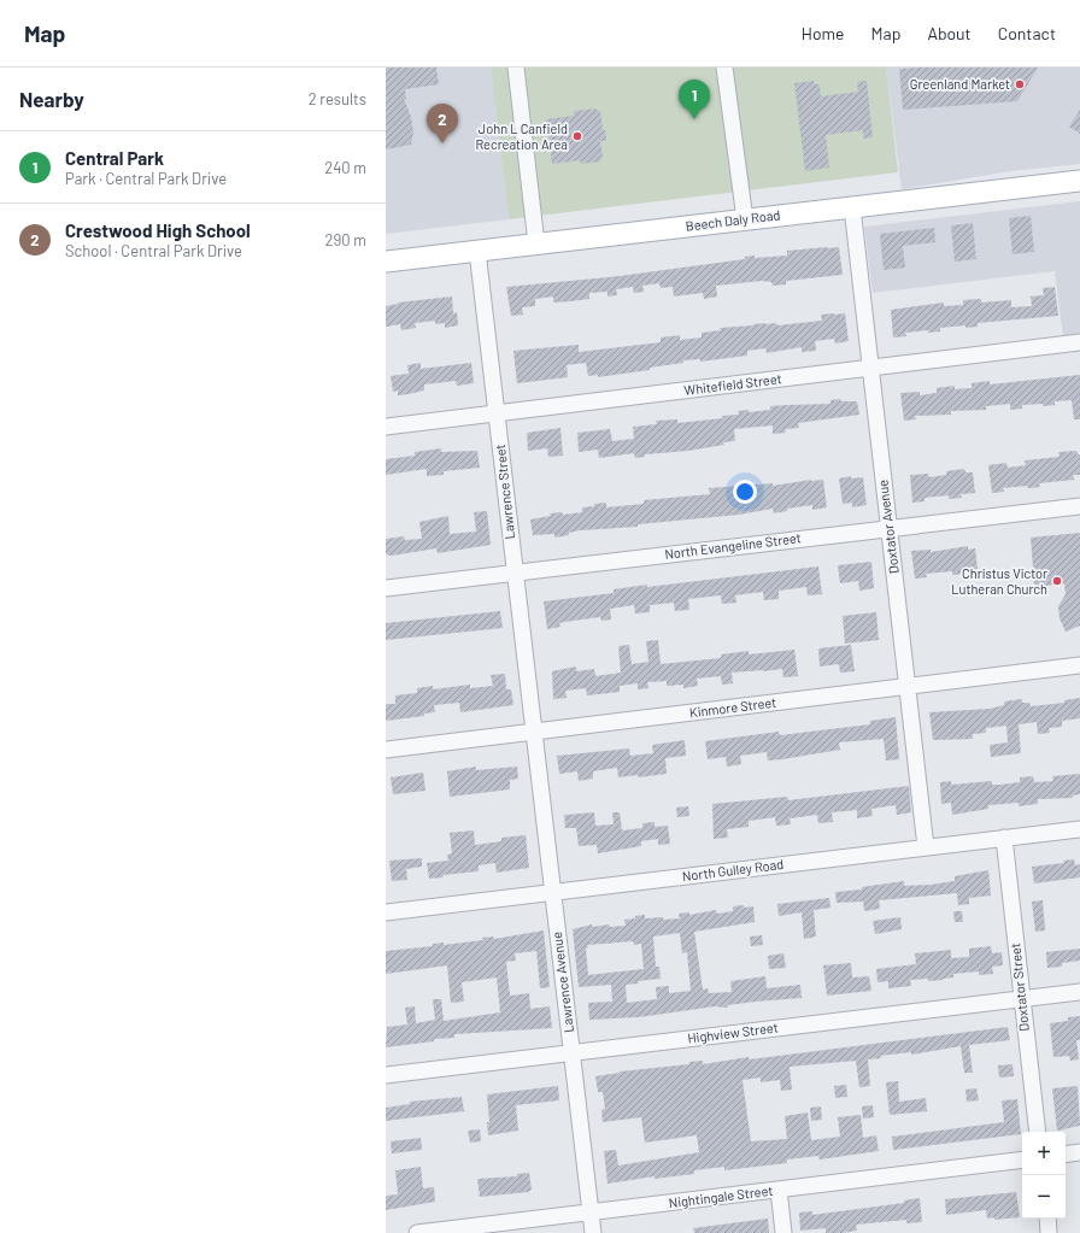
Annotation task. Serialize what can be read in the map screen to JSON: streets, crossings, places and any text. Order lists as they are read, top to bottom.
{
  "streets": {
    "main road": ["Beech Daly Road"],
    "street": [
      "Whitefield Street",
      "Lawrence Street",
      "Doxtator Avenue",
      "North Evangeline Street",
      "Kinmore Street",
      "North Gulley Road",
      "Lawrence Avenue",
      "Doxtator Street",
      "Highview Street",
      "Nightingale Street"
    ]
  },
  "crossings": [
    ["Beech Daly Road", "Lawrence Street"],
    ["Beech Daly Road", "Doxtator Avenue"],
    ["Whitefield Street", "Lawrence Street"],
    ["Whitefield Street", "Doxtator Avenue"],
    ["Lawrence Street", "North Evangeline Street"],
    ["Lawrence Street", "Kinmore Street"],
    ["Lawrence Street", "Lawrence Avenue"],
    ["Doxtator Avenue", "North Evangeline Street"],
    ["Doxtator Avenue", "Kinmore Street"],
    ["Doxtator Avenue", "North Gulley Road"],
    ["Kinmore Street", "Lawrence Avenue"],
    ["North Gulley Road", "Lawrence Avenue"],
    ["North Gulley Road", "Doxtator Street"],
    ["Lawrence Avenue", "Highview Street"],
    ["Lawrence Avenue", "Nightingale Street"],
    ["Doxtator Street", "Highview Street"]
  ],
  "places": ["Greenland Market", "John L Canfield Recreation Area", "Christus Victor Lutheran Church"],
  "page": {
    "header": "Map",
    "nav": [
      "Home",
      "Map",
      "About",
      "Contact"
    ],
    "heading": ["Nearby", "2 results"],
    "pins": ["1", "2"],
    "list": [
      {
        "mark": "1",
        "name": "Central Park",
        "note": "Park · Central Park Drive",
        "value": "240 m"
      },
      {
        "mark": "2",
        "name": "Crestwood High School",
        "note": "School · Central Park Drive",
        "value": "290 m"
      }
    ],
    "map_buttons": ["+", "−"]
  }
}
